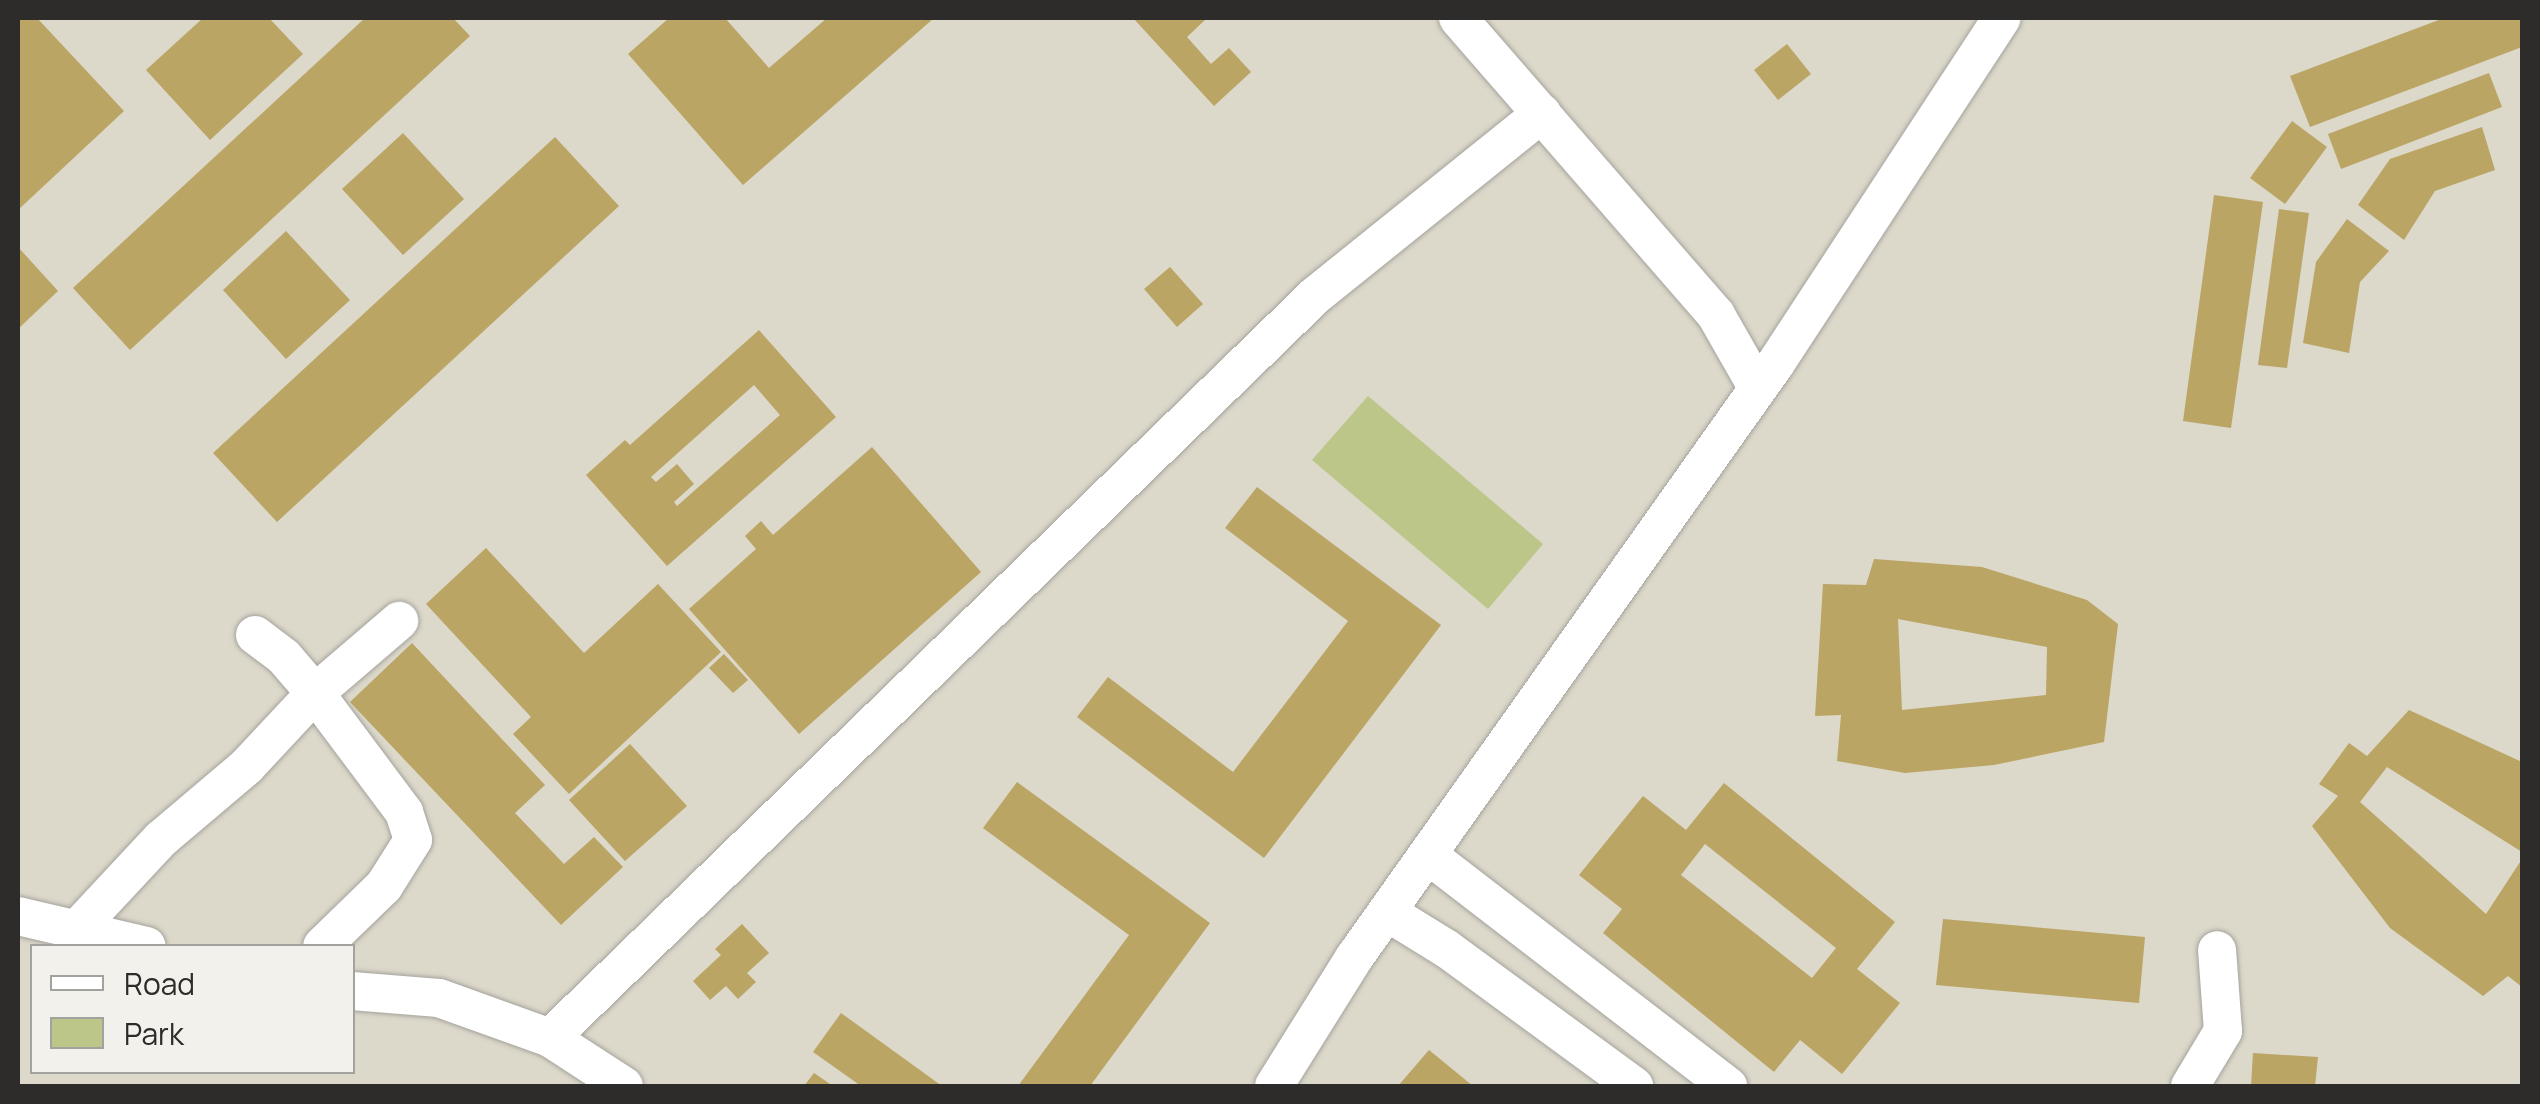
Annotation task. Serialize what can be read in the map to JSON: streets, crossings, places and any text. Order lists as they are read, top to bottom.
{
  "legend": ["Road", "Park"]
}
